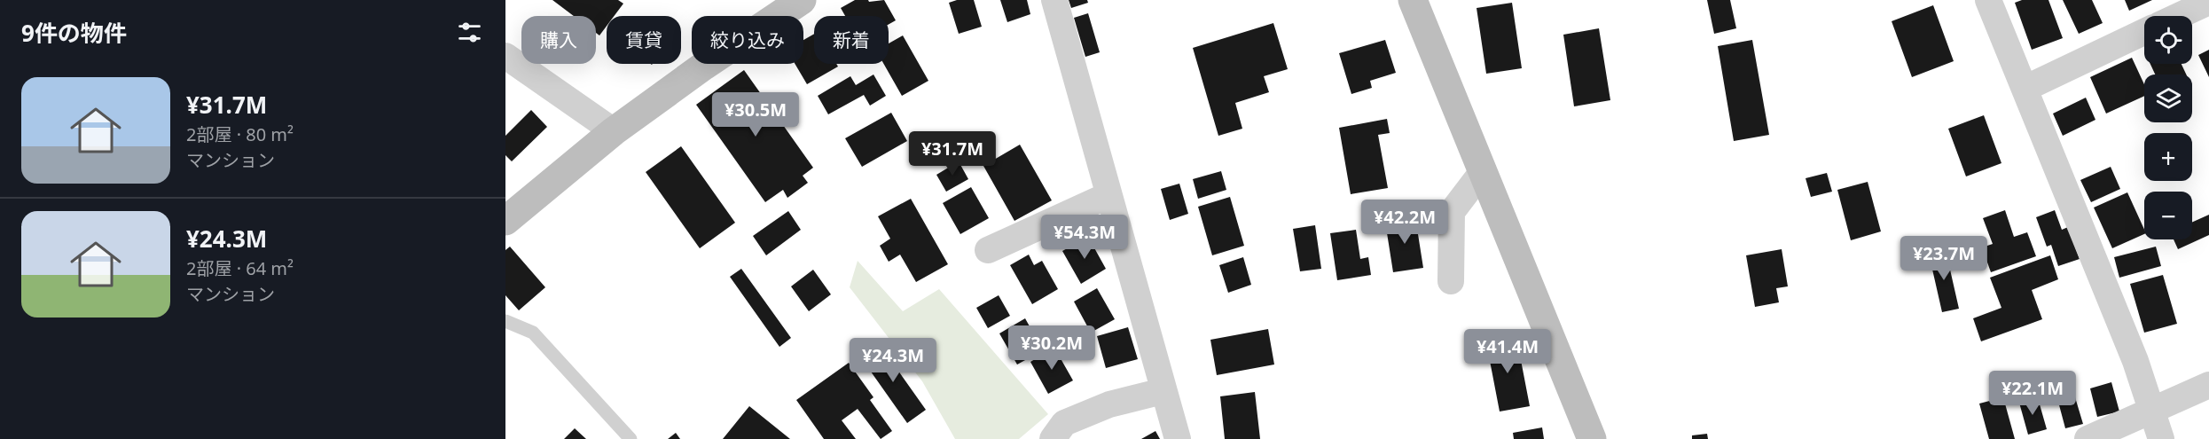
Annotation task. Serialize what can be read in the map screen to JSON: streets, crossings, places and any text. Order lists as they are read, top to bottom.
{
  "page": {
    "heading": "9件の物件",
    "map_buttons": ["+", "−"],
    "chip": [
      "購入",
      "賃貸",
      "絞り込み",
      "新着"
    ],
    "list": [
      {
        "name": "¥31.7M",
        "note": "2部屋 · 80 m² · マンション"
      },
      {
        "name": "¥24.3M",
        "note": "2部屋 · 64 m² · マンション"
      }
    ],
    "price": [
      "¥30.5M",
      "¥31.7M",
      "¥42.2M",
      "¥54.3M",
      "¥23.7M",
      "¥30.2M",
      "¥41.4M",
      "¥24.3M",
      "¥22.1M"
    ]
  }
}
